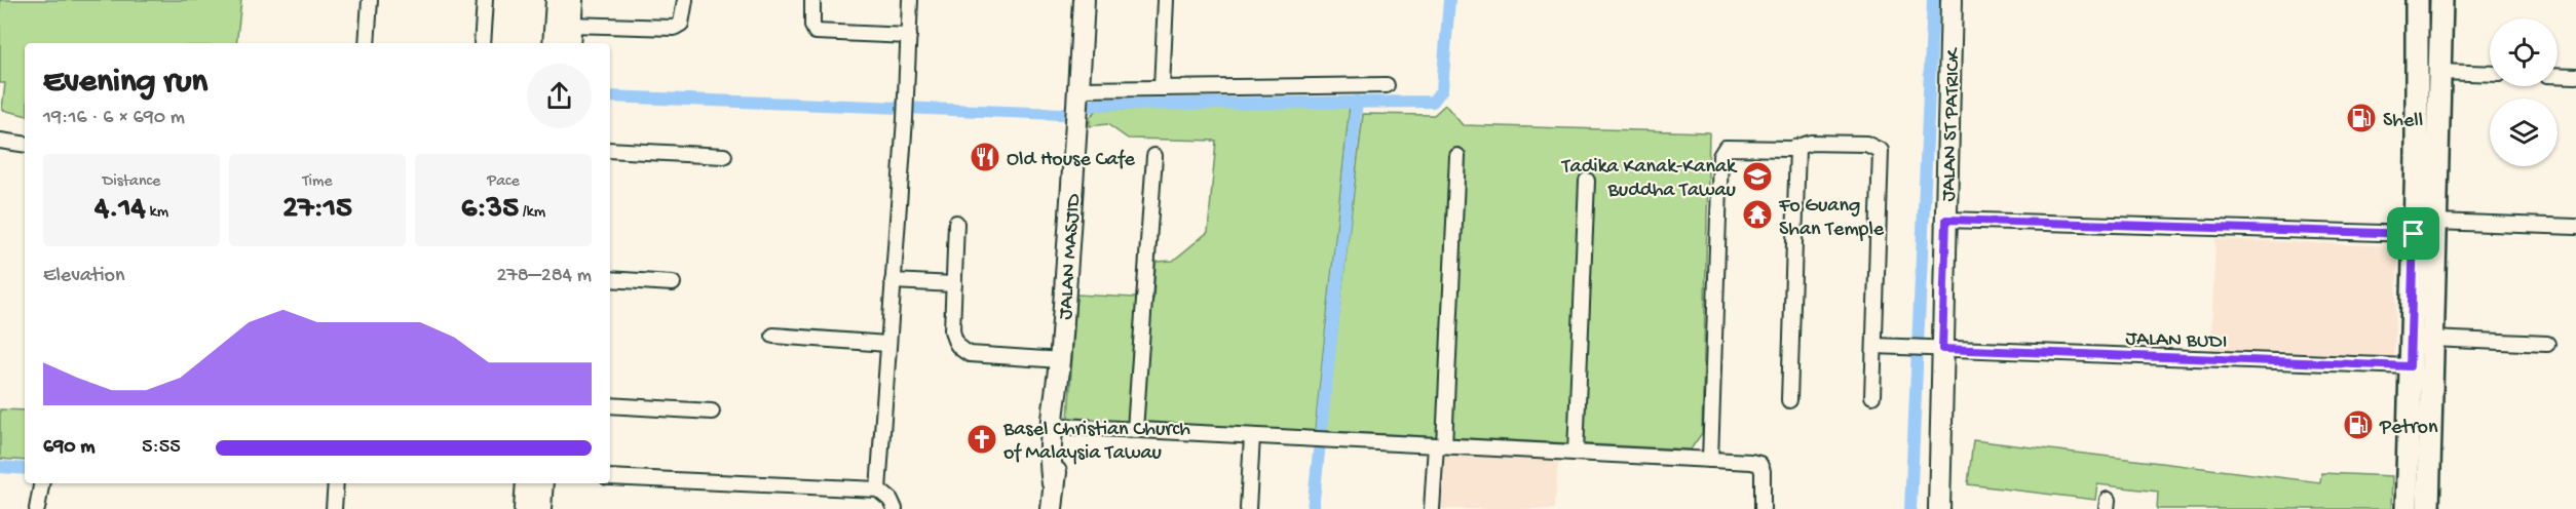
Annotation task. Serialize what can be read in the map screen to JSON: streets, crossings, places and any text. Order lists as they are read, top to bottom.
{
  "streets": {
    "street": ["JALAN ST PATRICK", "JALAN MASJID", "JALAN BUDI"]
  },
  "crossings": [
    ["JALAN ST PATRICK", "JALAN BUDI"]
  ],
  "places": {
    "fuel station": ["Shell", "Petron"],
    "restaurant": ["Old House Cafe"],
    "school or university": ["Tadika Kanak-Kanak Buddha Tawau"],
    "temple": ["Fo Guang Shan Temple"],
    "church": ["Basel Christian Church of Malaysia Tawau"]
  },
  "page": {
    "heading": ["Evening run", "19:16 · 6 × 690 m"],
    "stats": [
      ["Distance", "4.14 km"],
      ["Time", "27:15"],
      ["Pace", "6:35 /km"]
    ],
    "chart": ["Elevation", "278–284 m"],
    "list": [
      {
        "name": "690 m",
        "note": "5:55"
      }
    ]
  }
}
